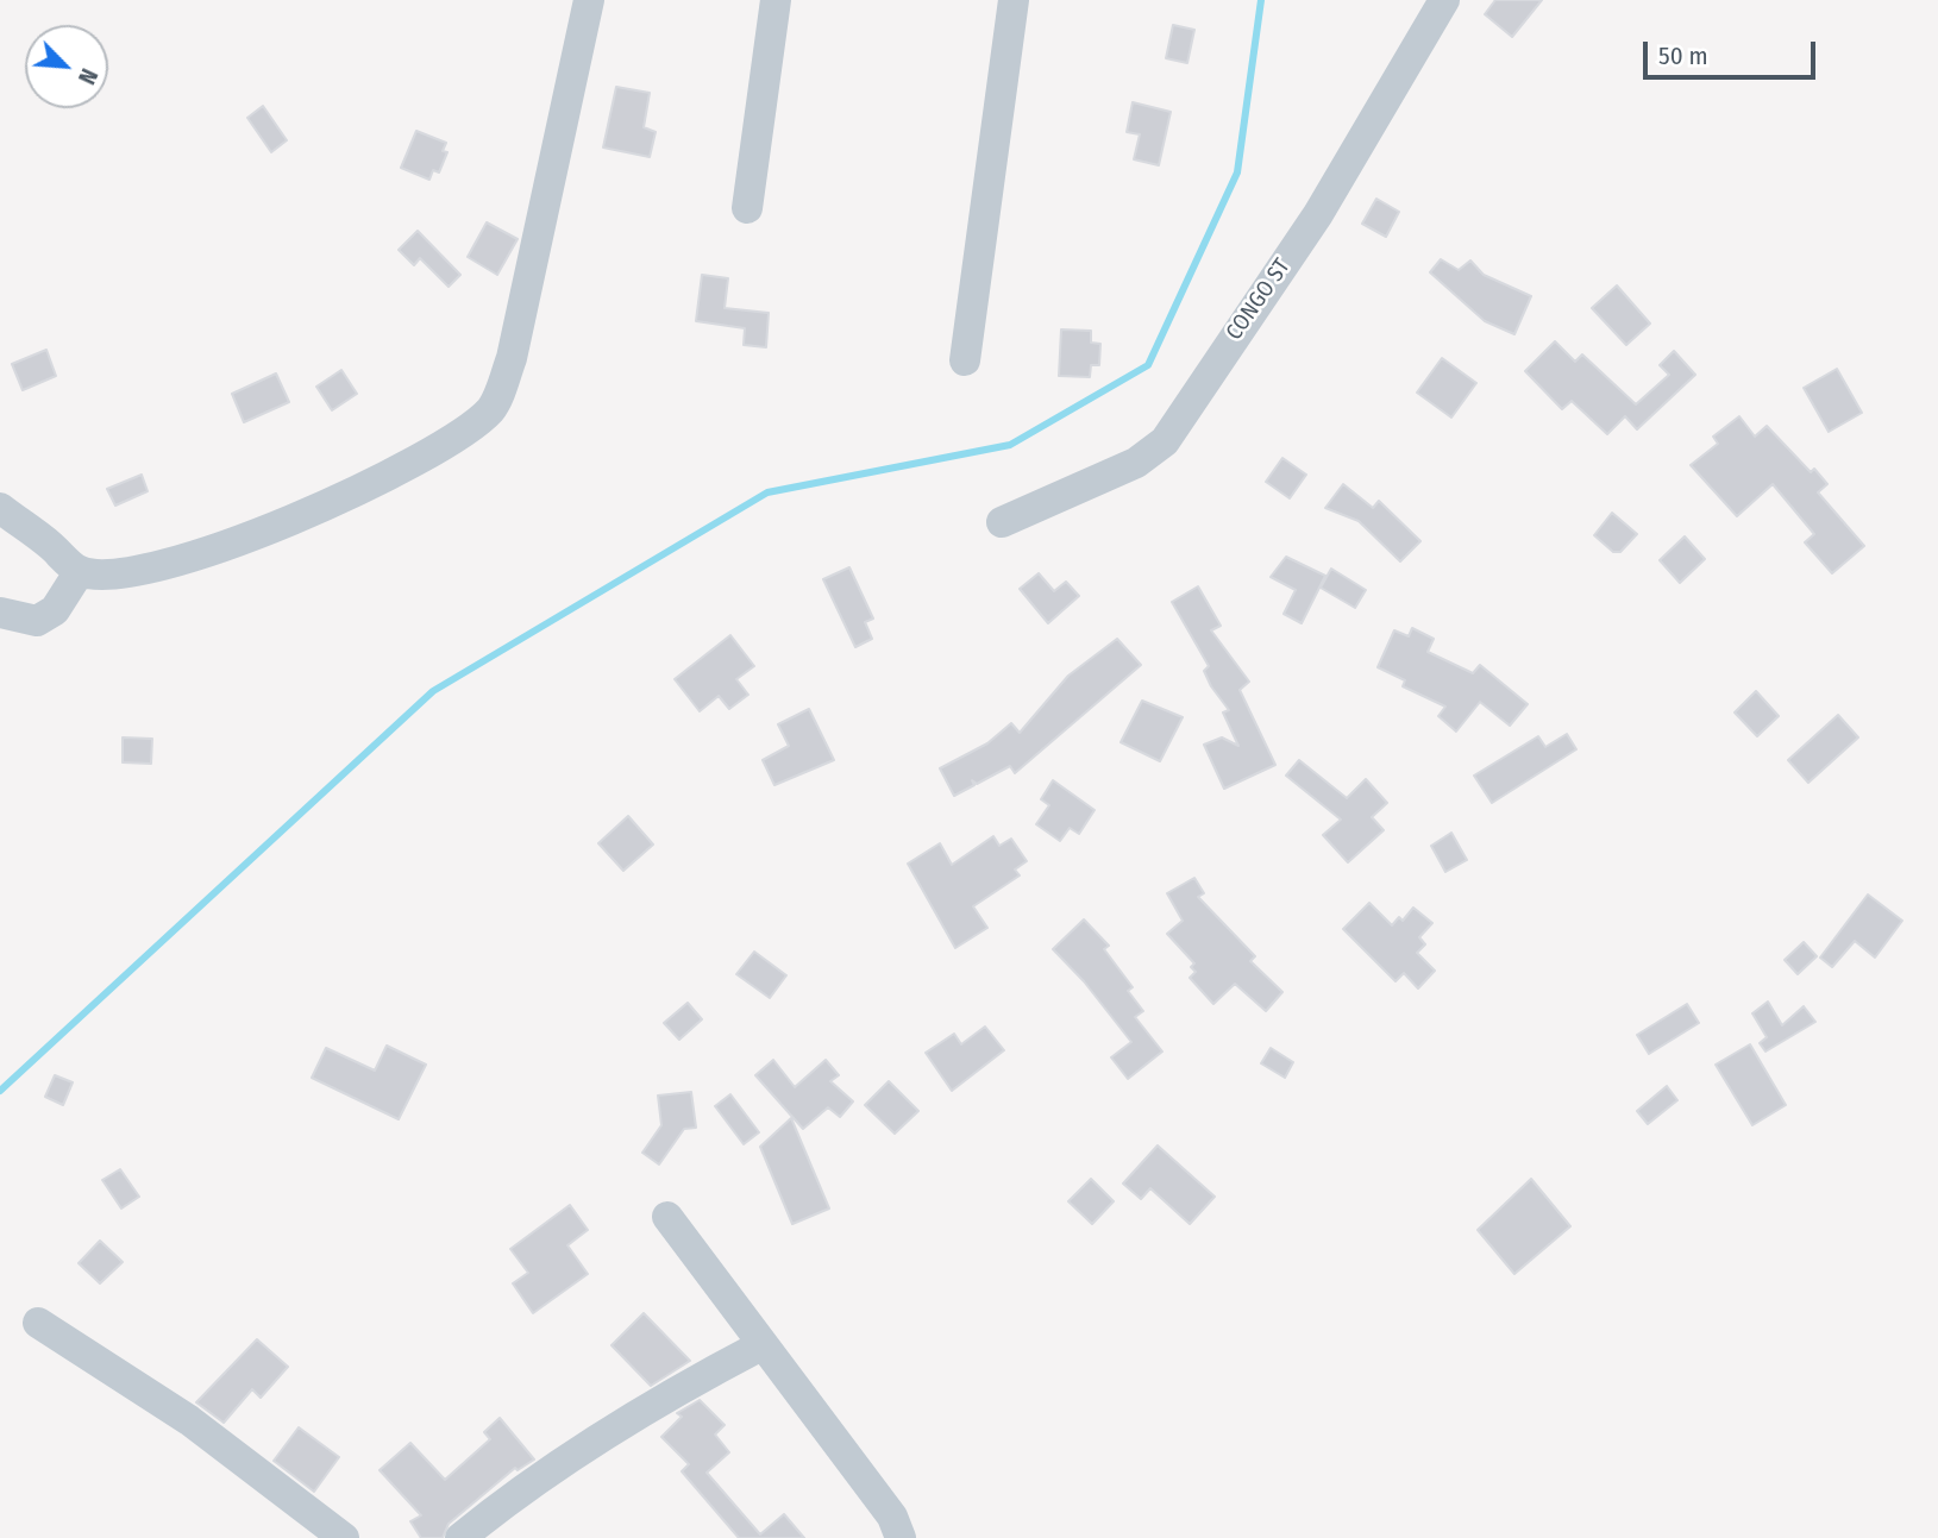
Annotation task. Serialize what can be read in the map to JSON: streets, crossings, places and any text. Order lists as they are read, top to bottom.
{
  "streets": {
    "street": ["CONGO ST"]
  },
  "scale_bar": "50 m",
  "north": "bottom right"
}
